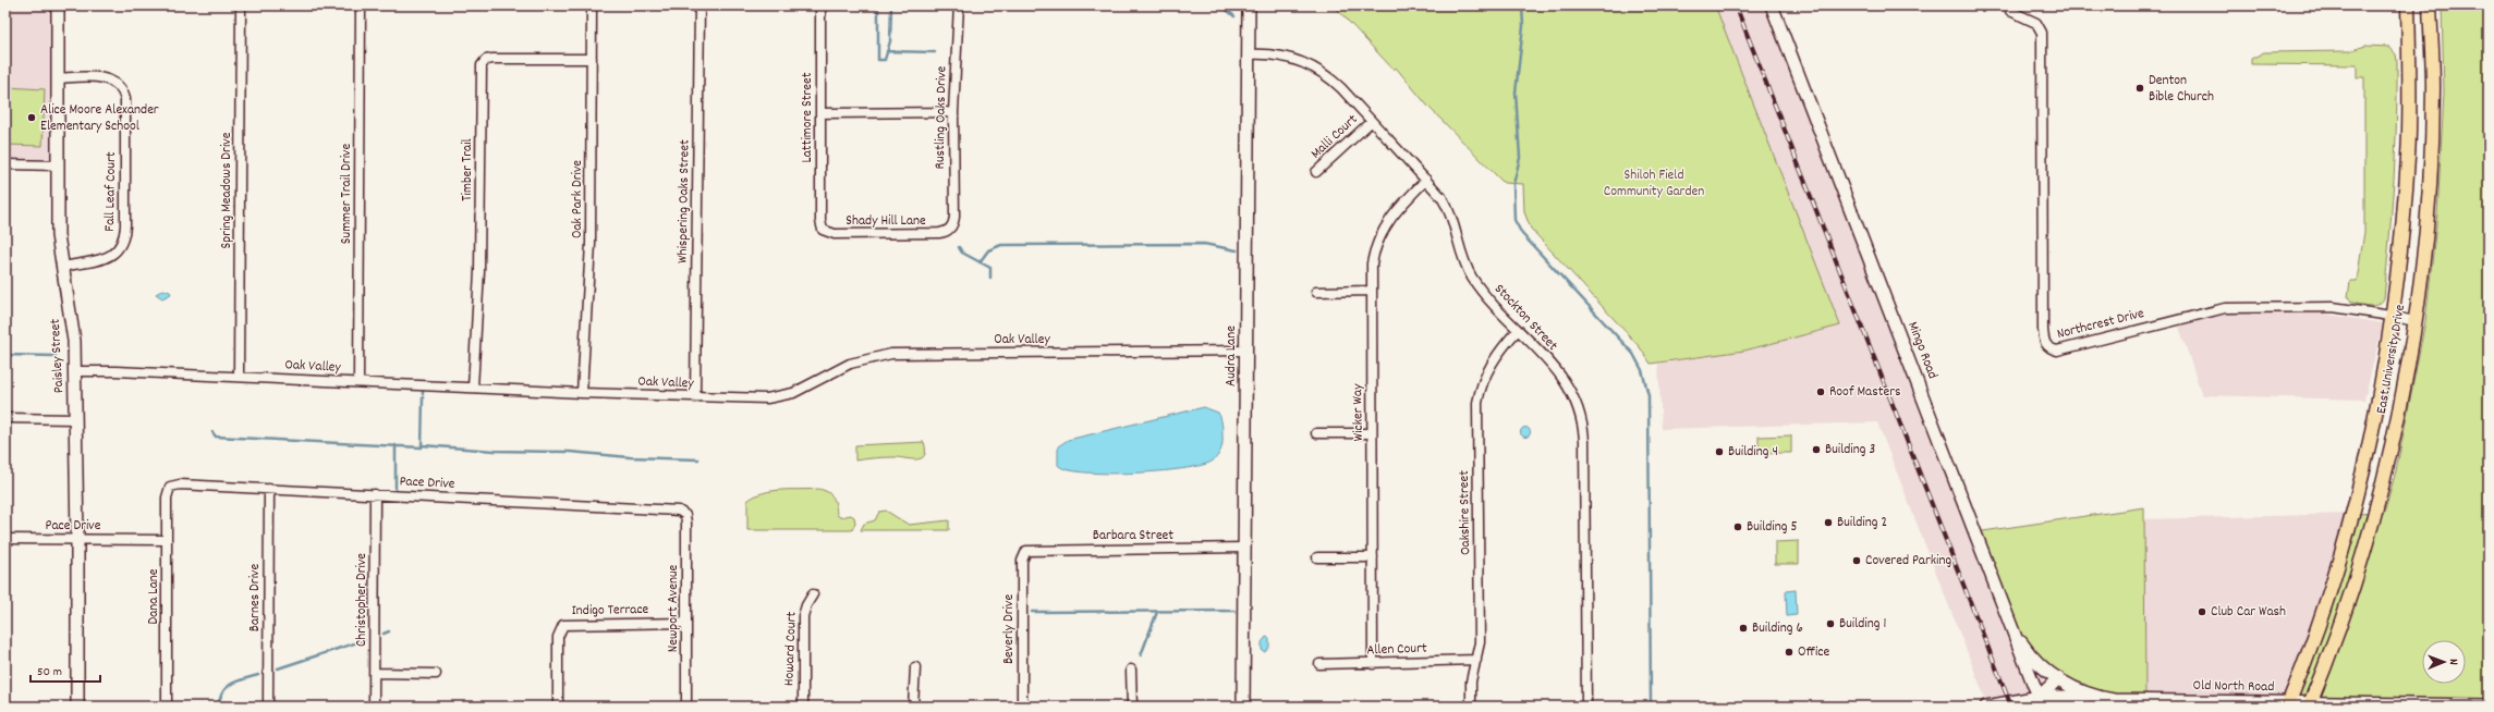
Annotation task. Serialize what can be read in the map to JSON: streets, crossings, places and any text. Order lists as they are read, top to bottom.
{
  "streets": {
    "main road": ["East University Drive"],
    "street": [
      "Lattimore Street",
      "Rustling Oaks Drive",
      "Malli Court",
      "Timber Trail",
      "Spring Meadows Drive",
      "Fall Leaf Court",
      "Summer Trail Drive",
      "Oak Park Drive",
      "Whispering Oaks Street",
      "Shady Hill Lane",
      "Stockton Street",
      "Northcrest Drive",
      "Oak Valley",
      "Mingo Road",
      "Paisley Street",
      "Audra Lane",
      "Wicker Way",
      "Pace Drive",
      "Oakshire Street",
      "Barbara Street",
      "Dana Lane",
      "Barnes Drive",
      "Christopher Drive",
      "Newport Avenue",
      "Indigo Terrace",
      "Beverly Drive",
      "Howard Court",
      "Allen Court",
      "Old North Road"
    ]
  },
  "crossings": [
    ["Lattimore Street", "Shady Hill Lane"],
    ["Rustling Oaks Drive", "Shady Hill Lane"],
    ["Malli Court", "Stockton Street"],
    ["Timber Trail", "Oak Park Drive"],
    ["Timber Trail", "Oak Valley"],
    ["Spring Meadows Drive", "Oak Valley"],
    ["Fall Leaf Court", "Paisley Street"],
    ["Summer Trail Drive", "Oak Valley"],
    ["Oak Park Drive", "Oak Valley"],
    ["Whispering Oaks Street", "Oak Valley"],
    ["Stockton Street", "Audra Lane"],
    ["Stockton Street", "Wicker Way"],
    ["Stockton Street", "Oakshire Street"],
    ["Northcrest Drive", "East University Drive"],
    ["Oak Valley", "Paisley Street"],
    ["Oak Valley", "Audra Lane"],
    ["Mingo Road", "Old North Road"],
    ["Paisley Street", "Pace Drive"],
    ["Audra Lane", "Barbara Street"],
    ["East University Drive", "Old North Road"],
    ["Wicker Way", "Allen Court"],
    ["Pace Drive", "Dana Lane"],
    ["Pace Drive", "Barnes Drive"],
    ["Pace Drive", "Christopher Drive"],
    ["Pace Drive", "Newport Avenue"],
    ["Oakshire Street", "Allen Court"],
    ["Barbara Street", "Beverly Drive"],
    ["Newport Avenue", "Indigo Terrace"]
  ],
  "parks": ["Shiloh Field Community Garden"],
  "places": [
    "Denton Bible Church",
    "Alice Moore Alexander Elementary School",
    "Roof Masters",
    "Building 3",
    "Building 4",
    "Building 2",
    "Building 5",
    "Covered Parking",
    "Club Car Wash",
    "Building 1",
    "Building 6",
    "Office"
  ],
  "scale_bar": "50 m",
  "north": "right"
}
